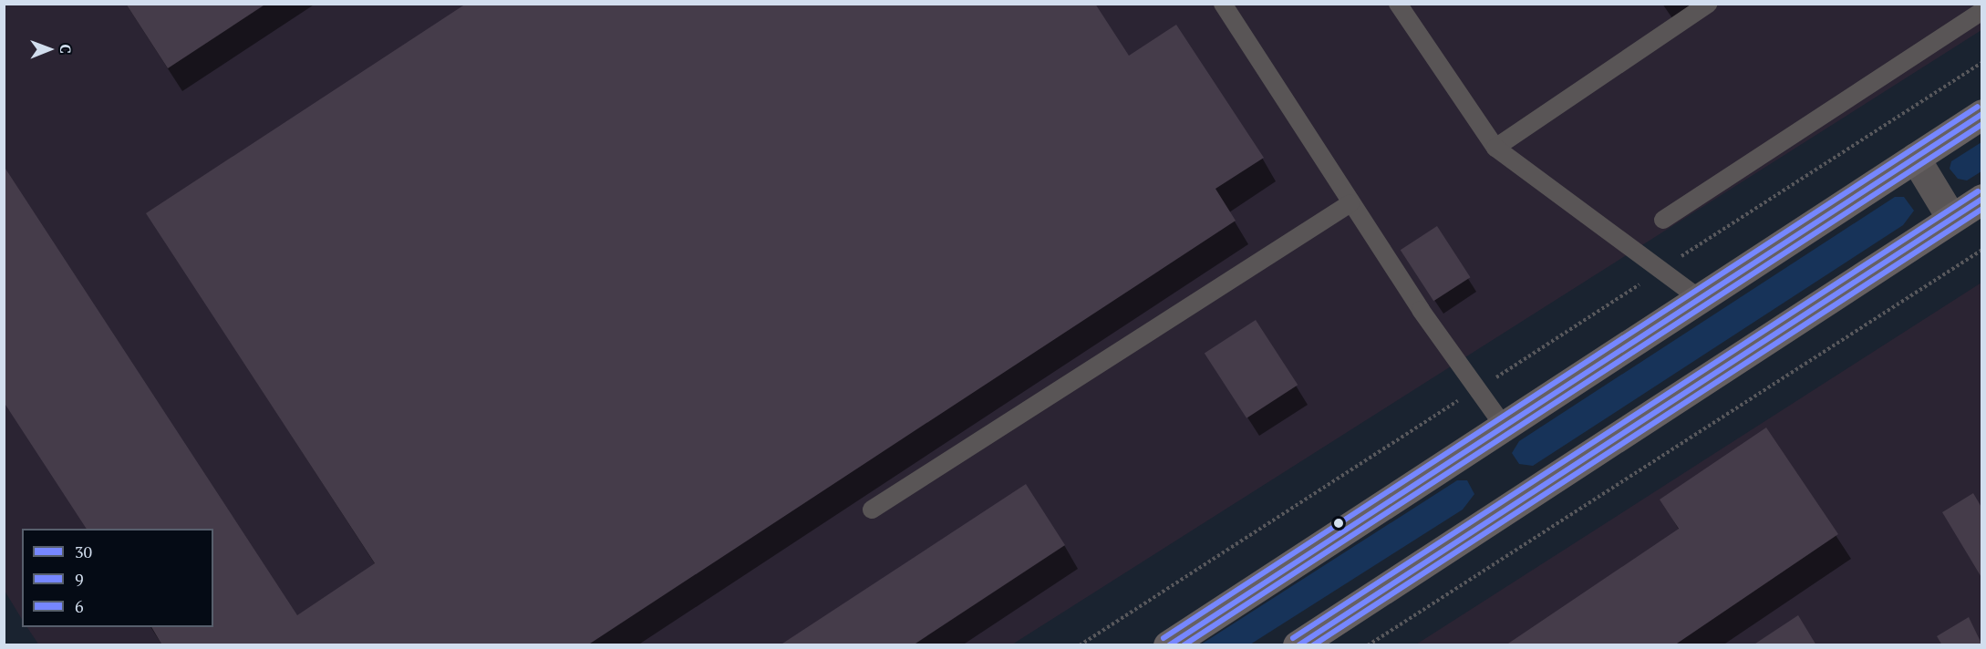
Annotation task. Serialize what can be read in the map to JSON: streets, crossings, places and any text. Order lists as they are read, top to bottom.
{
  "lines": ["transit line 6", "transit line 30", "transit line 9"],
  "legend": ["30", "9", "6"],
  "north": "right"
}
